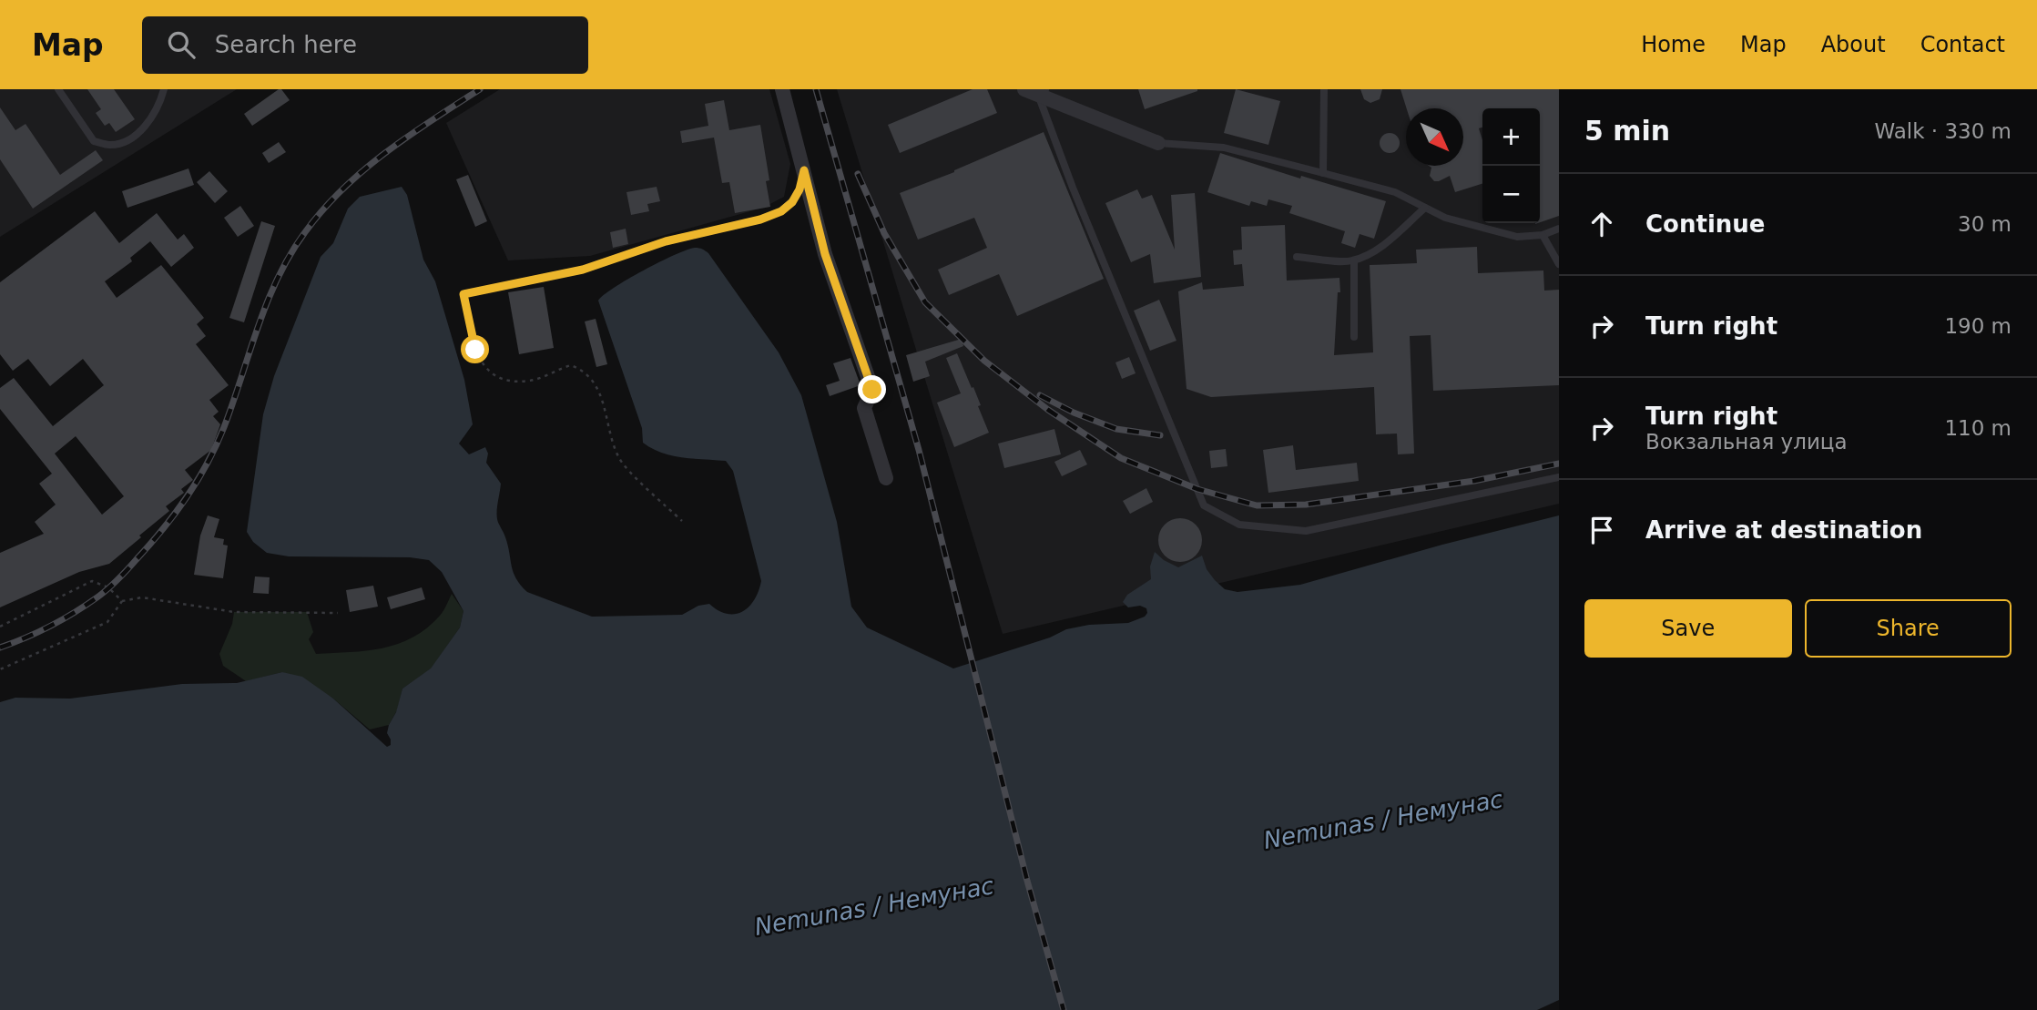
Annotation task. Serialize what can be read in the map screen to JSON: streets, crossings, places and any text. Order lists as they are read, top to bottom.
{
  "water": ["Nemunas / Немунас"],
  "north": "bottom right",
  "page": {
    "header": "Map",
    "search": "Search here",
    "nav": [
      "Home",
      "Map",
      "About",
      "Contact"
    ],
    "heading": ["5 min", "Walk · 330 m"],
    "map_buttons": ["+", "−"],
    "list": [
      ["Continue", "30 m"],
      ["Turn right", "190 m"],
      ["Turn right", "Вокзальная улица", "110 m"],
      "Arrive at destination"
    ],
    "buttons": ["Save", "Share"]
  }
}
